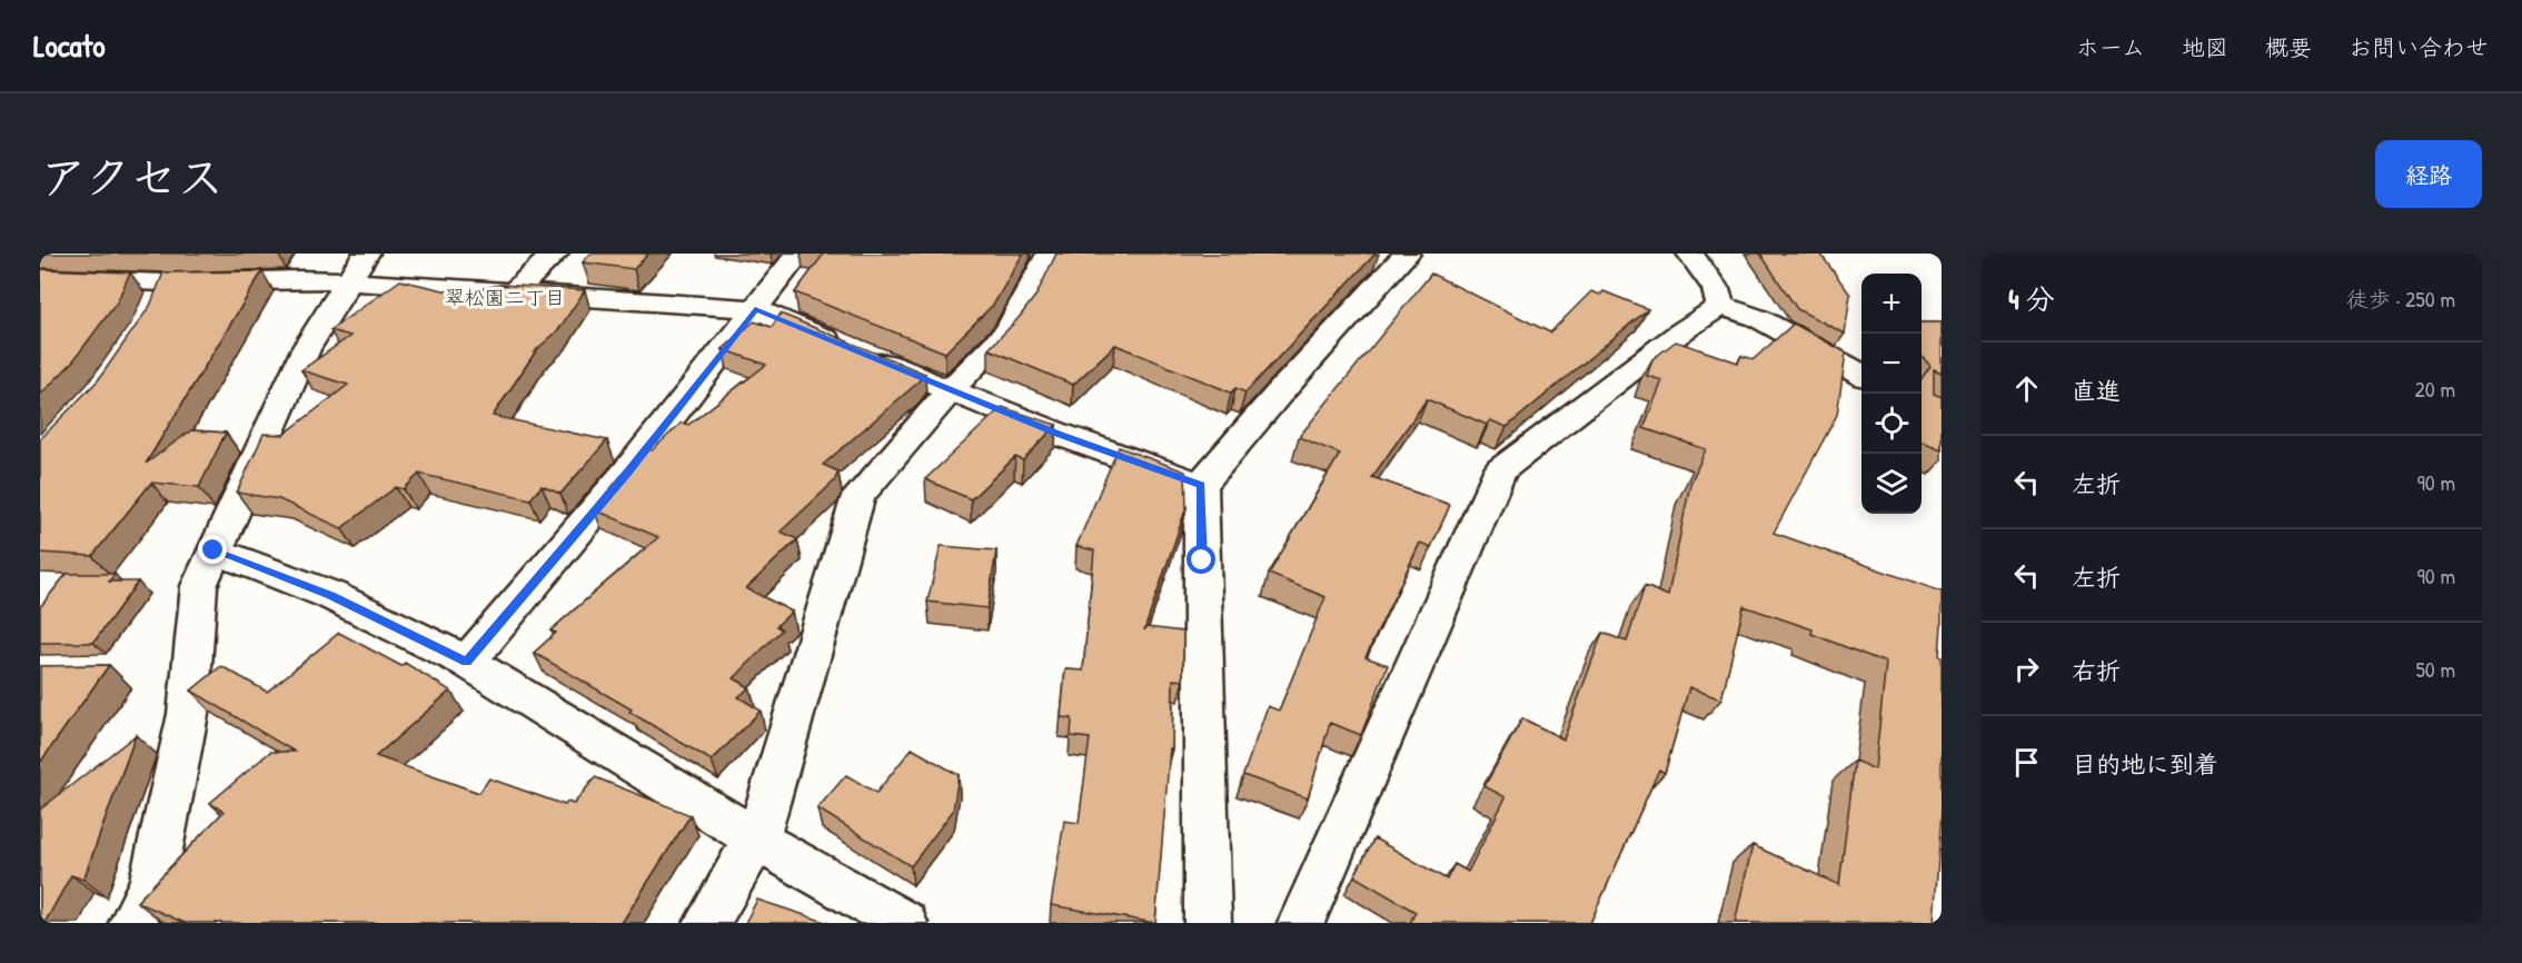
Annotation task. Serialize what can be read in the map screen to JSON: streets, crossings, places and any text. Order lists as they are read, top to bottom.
{
  "districts": ["翠松園二丁目"],
  "page": {
    "header": "Locato",
    "nav": [
      "ホーム",
      "地図",
      "概要",
      "お問い合わせ"
    ],
    "title": "アクセス",
    "buttons": "経路",
    "heading": ["4 分", "徒歩 · 250 m"],
    "map_buttons": ["+", "−"],
    "list": [
      ["直進", "20 m"],
      ["左折", "90 m"],
      ["左折", "90 m"],
      ["右折", "50 m"],
      "目的地に到着"
    ]
  }
}
